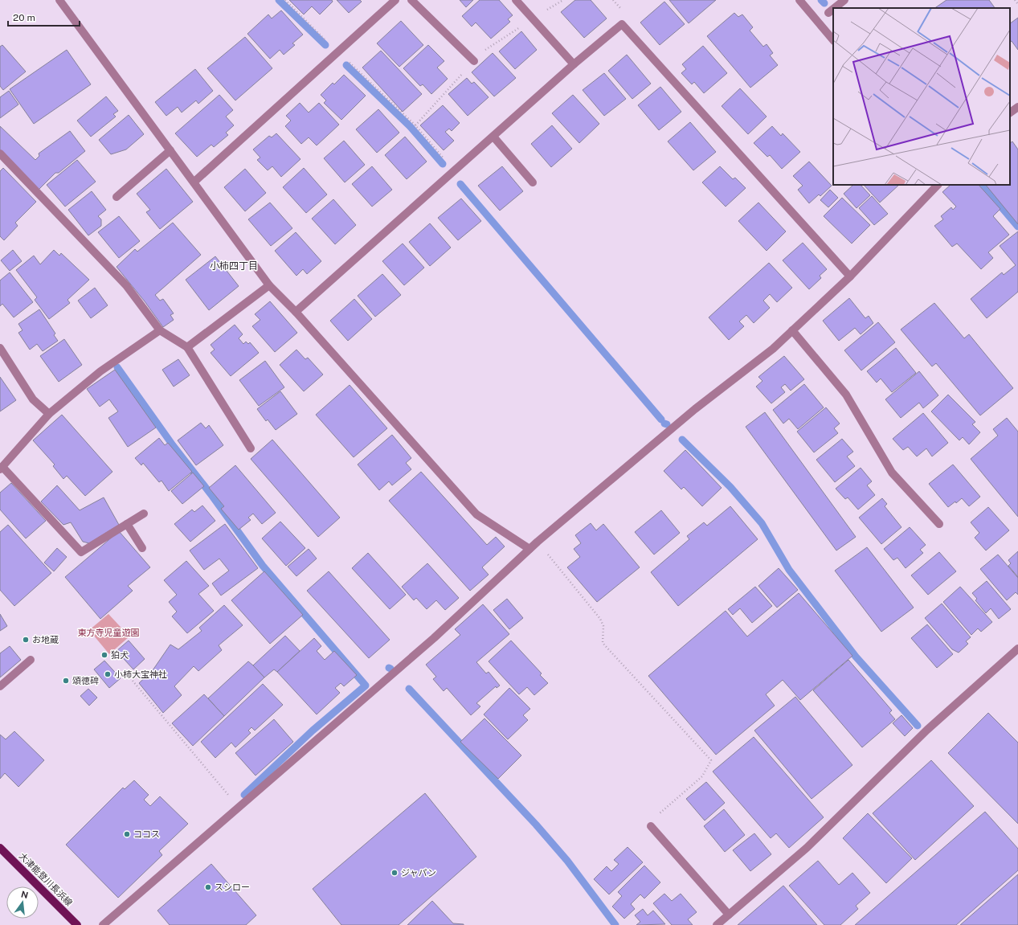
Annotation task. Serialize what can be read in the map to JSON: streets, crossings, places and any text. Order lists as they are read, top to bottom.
{
  "streets": {
    "main road": ["大津能登川長浜線"]
  },
  "districts": ["小柿四丁目"],
  "parks": ["東方寺児童遊園"],
  "places": [
    "お地蔵",
    "狛犬",
    "小柿大宝神社",
    "頌徳碑",
    "ココス",
    "ジャパン",
    "スシロー"
  ],
  "scale_bar": "20 m",
  "north": "top"
}
